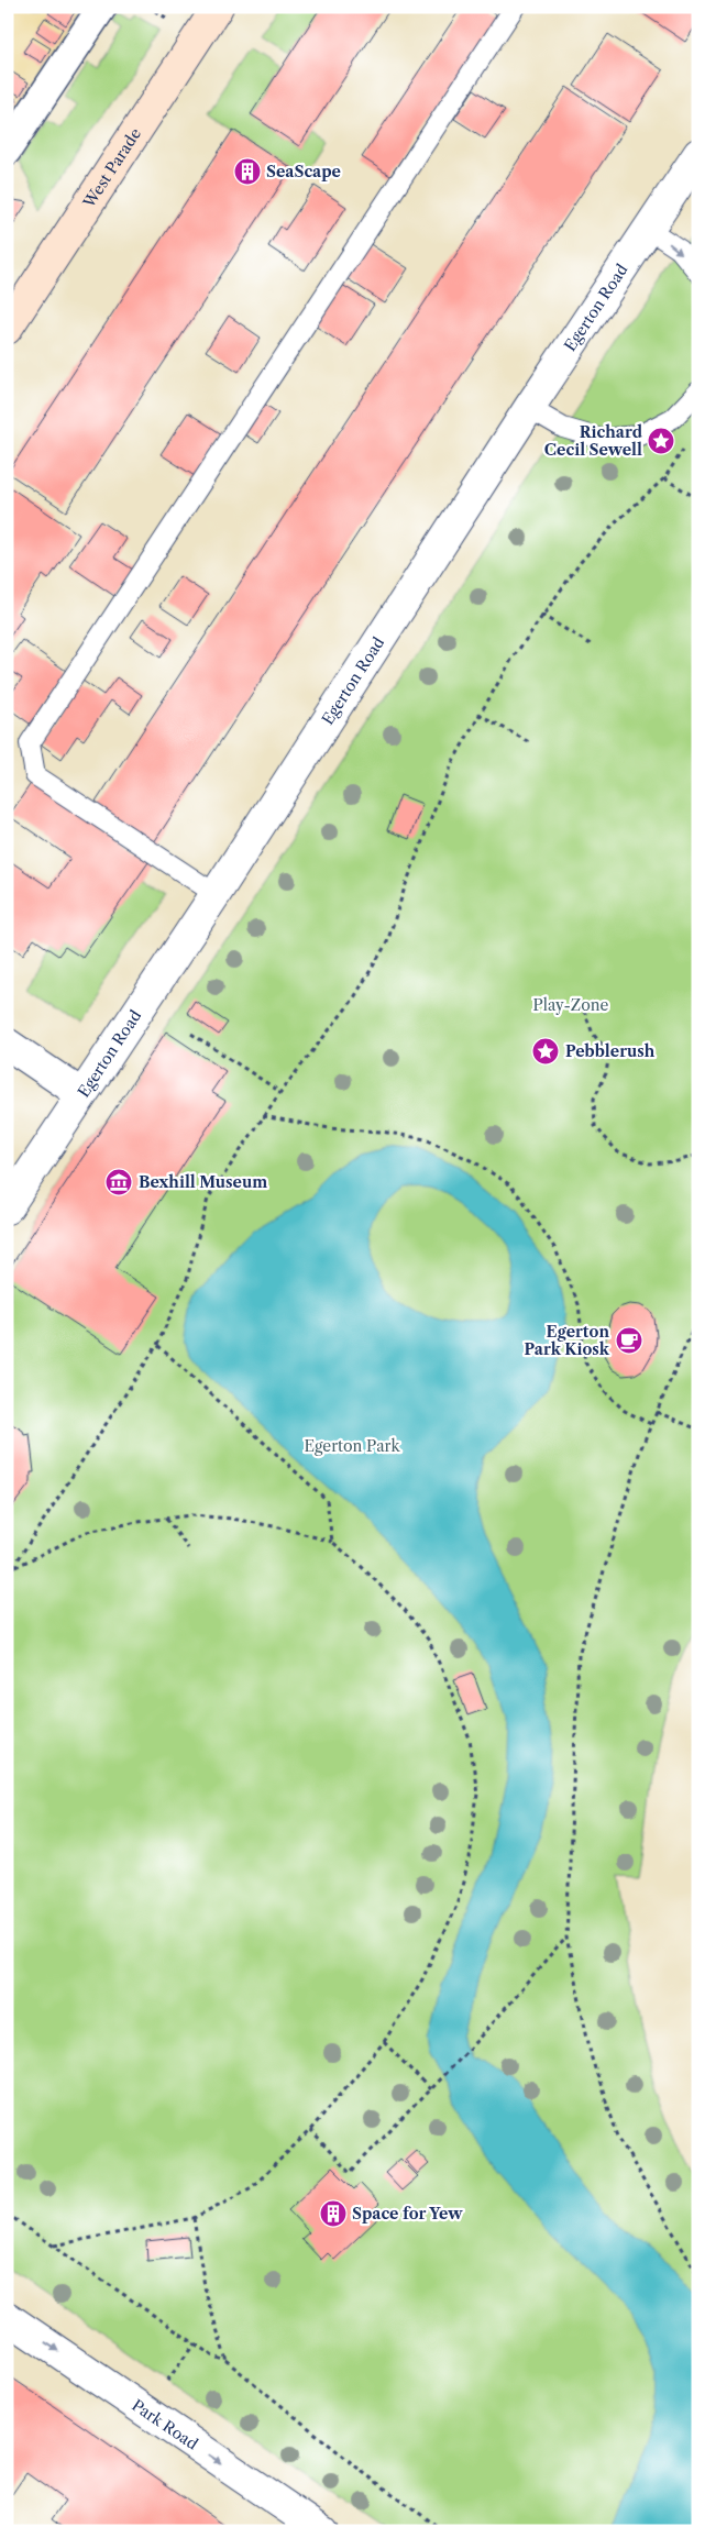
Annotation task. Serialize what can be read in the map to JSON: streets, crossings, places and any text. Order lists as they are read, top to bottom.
{
  "streets": {
    "main road": ["West Parade"],
    "street": ["Egerton Road", "Park Road"]
  },
  "one_way": ["Park Road"],
  "parks": ["Play-Zone", "Egerton Park"],
  "places": {
    "building": ["SeaScape", "Space for Yew"],
    "place": ["Richard Cecil Sewell", "Pebblerush"],
    "museum": ["Bexhill Museum"],
    "cafe": ["Egerton Park Kiosk"]
  }
}
